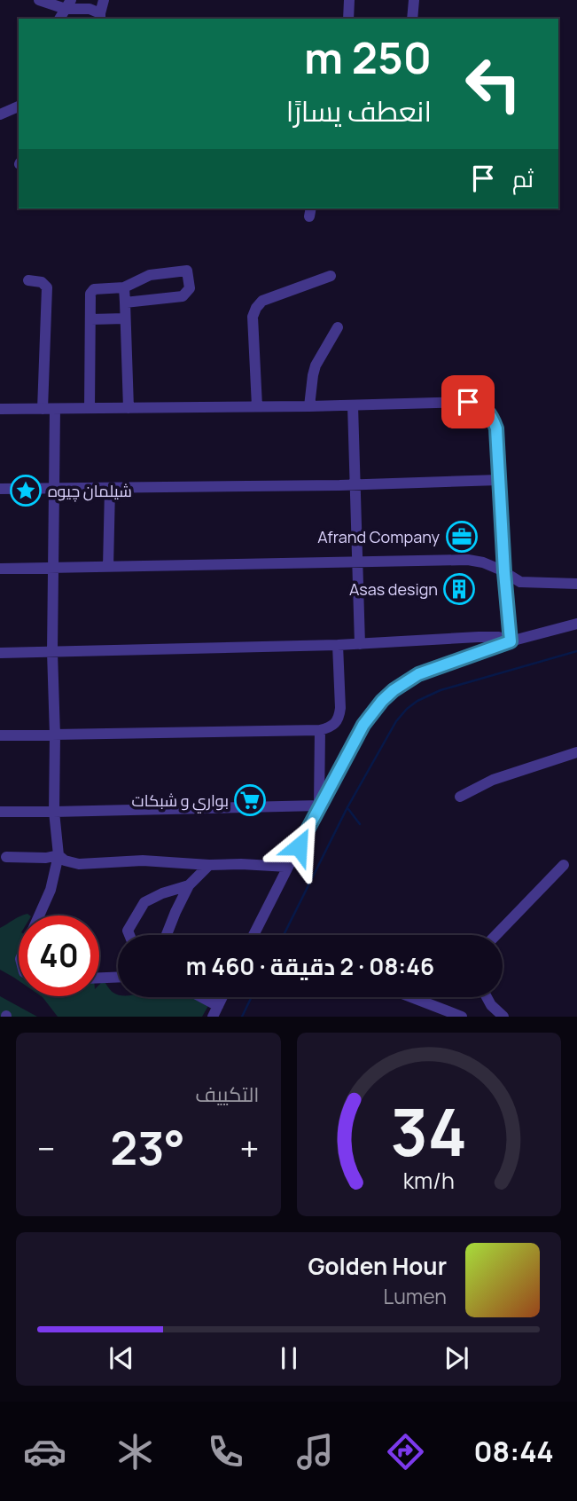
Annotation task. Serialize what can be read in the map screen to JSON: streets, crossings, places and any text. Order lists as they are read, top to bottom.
{
  "places": {
    "place": ["شيلمان چیوه"],
    "office": ["Afrand Company"],
    "building": ["Asas design"],
    "supermarket": ["بواري و شبكات"]
  },
  "page": {
    "turn": ["250 m", "انعطف يسارًا"],
    "then": "ثم",
    "limit": "40",
    "trip": "08:46 · 2 دقيقة · 460 m",
    "tile": "التكييف",
    "heat": ["−", "23°", "+"],
    "song": ["Golden Hour", "Lumen"],
    "tabs": "08:44",
    "gauge": ["34", "km/h"]
  }
}
